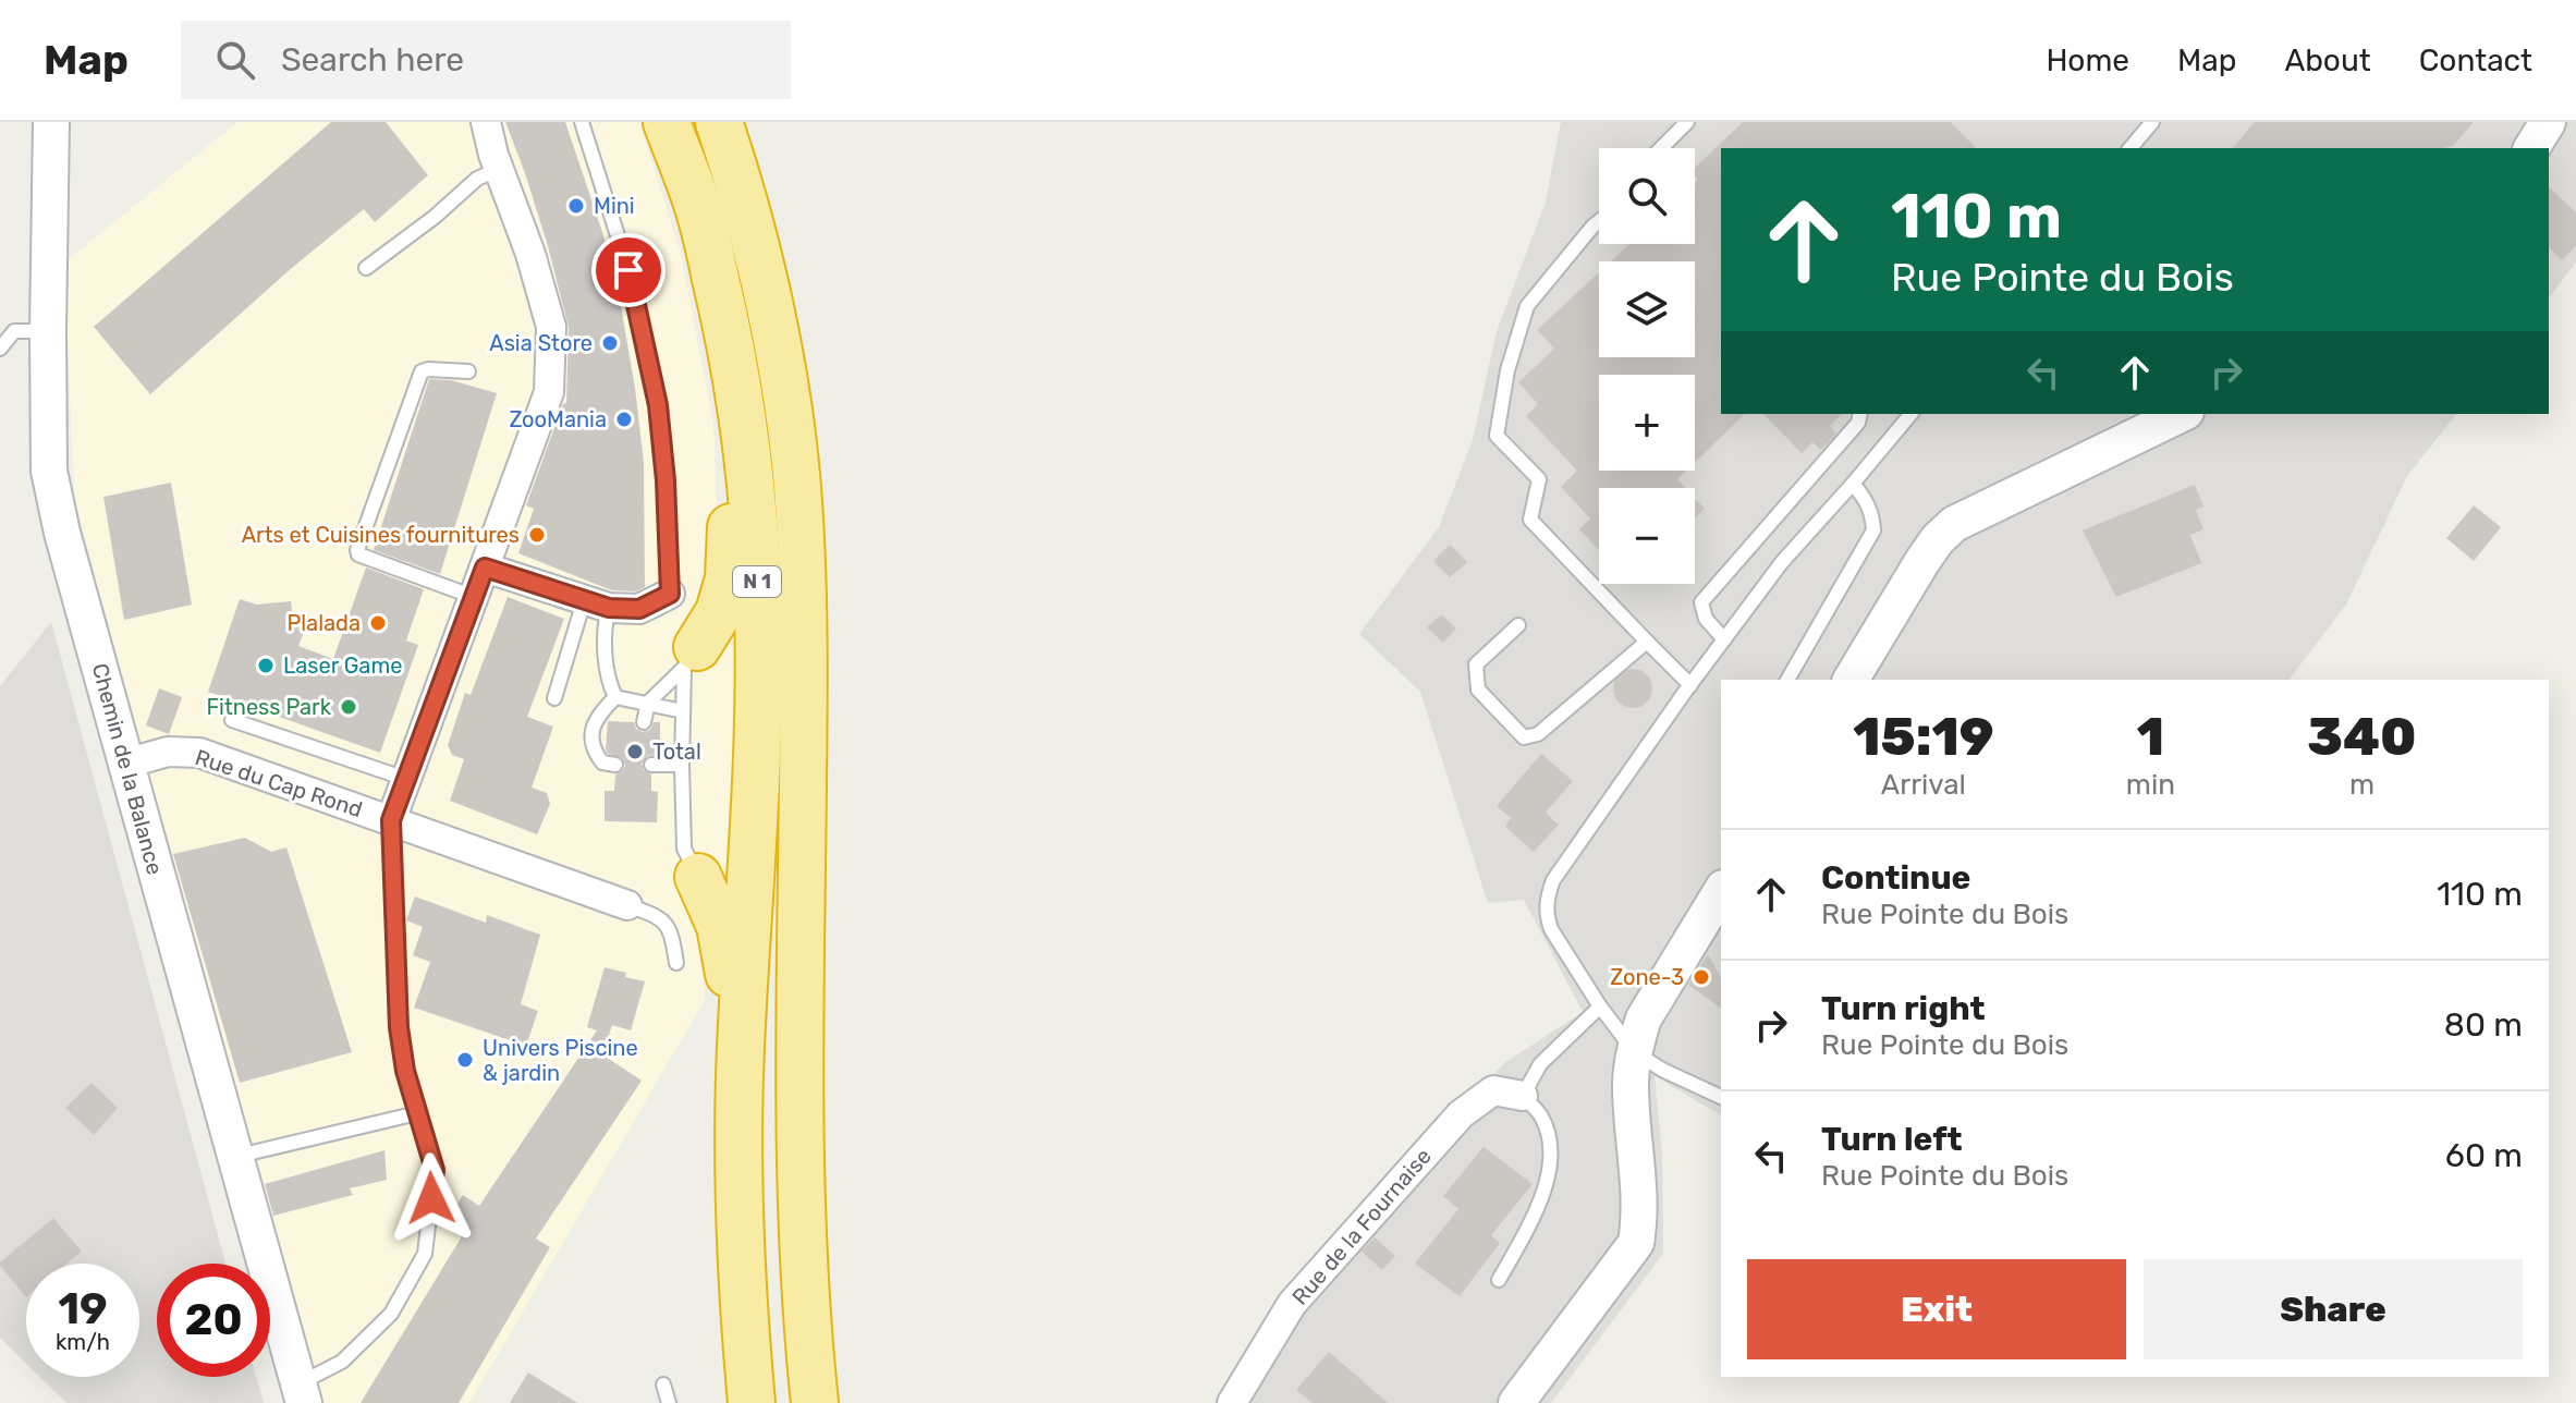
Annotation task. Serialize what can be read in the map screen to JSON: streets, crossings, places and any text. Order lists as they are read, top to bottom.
{
  "streets": {
    "highway": ["N 1"],
    "street": ["Chemin de la Balance", "Rue du Cap Rond", "Rue de la Fournaise"]
  },
  "crossings": [
    ["Chemin de la Balance", "Rue du Cap Rond"]
  ],
  "places": [
    "Mini",
    "Asia Store",
    "ZooMania",
    "Arts et Cuisines fournitures",
    "Plalada",
    "Laser Game",
    "Fitness Park",
    "Total",
    "Zone-3",
    "Univers Piscine & jardin"
  ],
  "page": {
    "header": "Map",
    "search": "Search here",
    "nav": [
      "Home",
      "Map",
      "About",
      "Contact"
    ],
    "map_buttons": ["+", "−"],
    "turn": ["110 m", "Rue Pointe du Bois"],
    "eta": [
      "15:19",
      "Arrival",
      "1",
      "min",
      "340",
      "m"
    ],
    "list": [
      {
        "name": "Continue",
        "note": "Rue Pointe du Bois",
        "value": "110 m"
      },
      {
        "name": "Turn right",
        "note": "Rue Pointe du Bois",
        "value": "80 m"
      },
      {
        "name": "Turn left",
        "note": "Rue Pointe du Bois",
        "value": "60 m"
      }
    ],
    "buttons": ["Exit", "Share"],
    "speed": "19 km/h",
    "limit": "20"
  }
}
